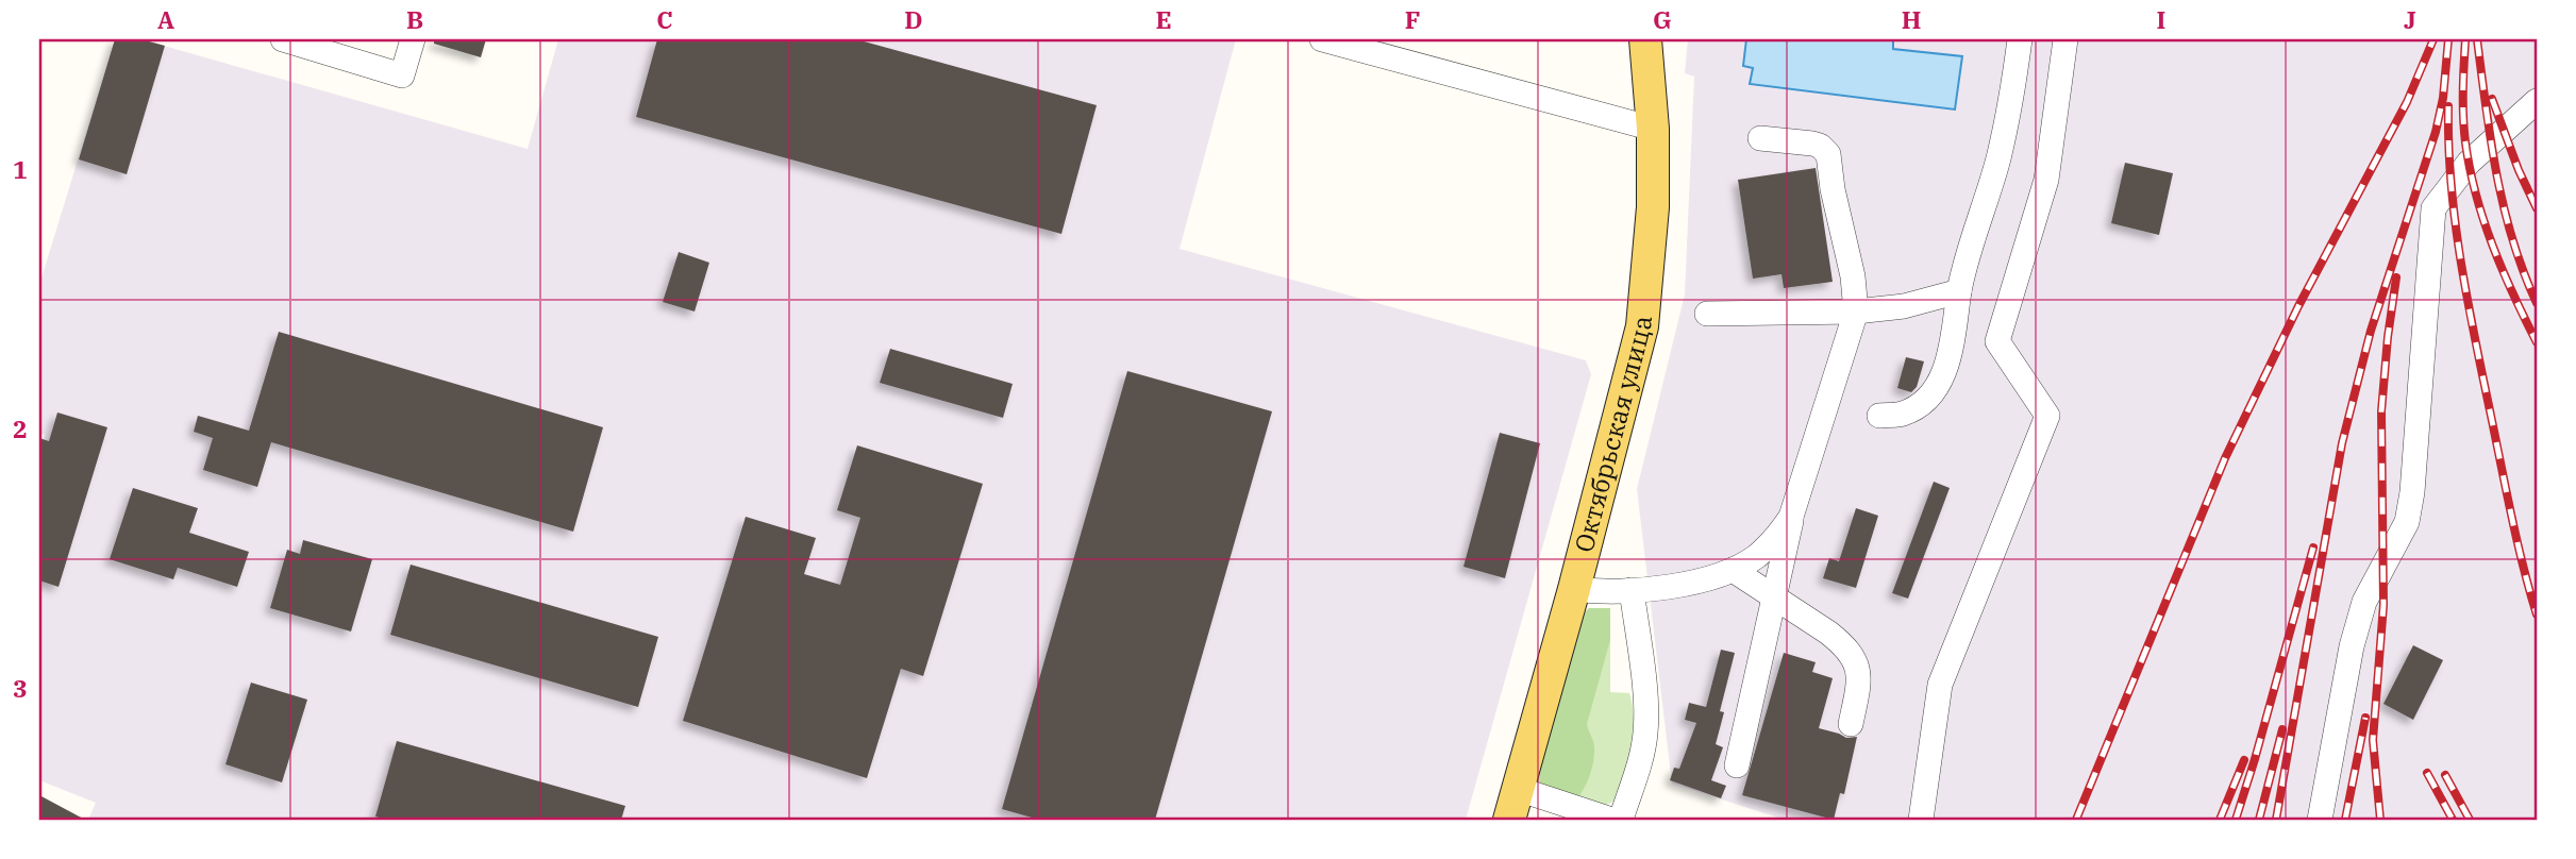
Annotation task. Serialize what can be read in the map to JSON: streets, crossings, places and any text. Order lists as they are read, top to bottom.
{
  "streets": {
    "main road": ["Октябрьская улица"]
  },
  "grid": {
    "columns": [
      "A",
      "B",
      "C",
      "D",
      "E",
      "F",
      "G",
      "H",
      "I",
      "J"
    ],
    "rows": ["1", "2", "3"]
  }
}
